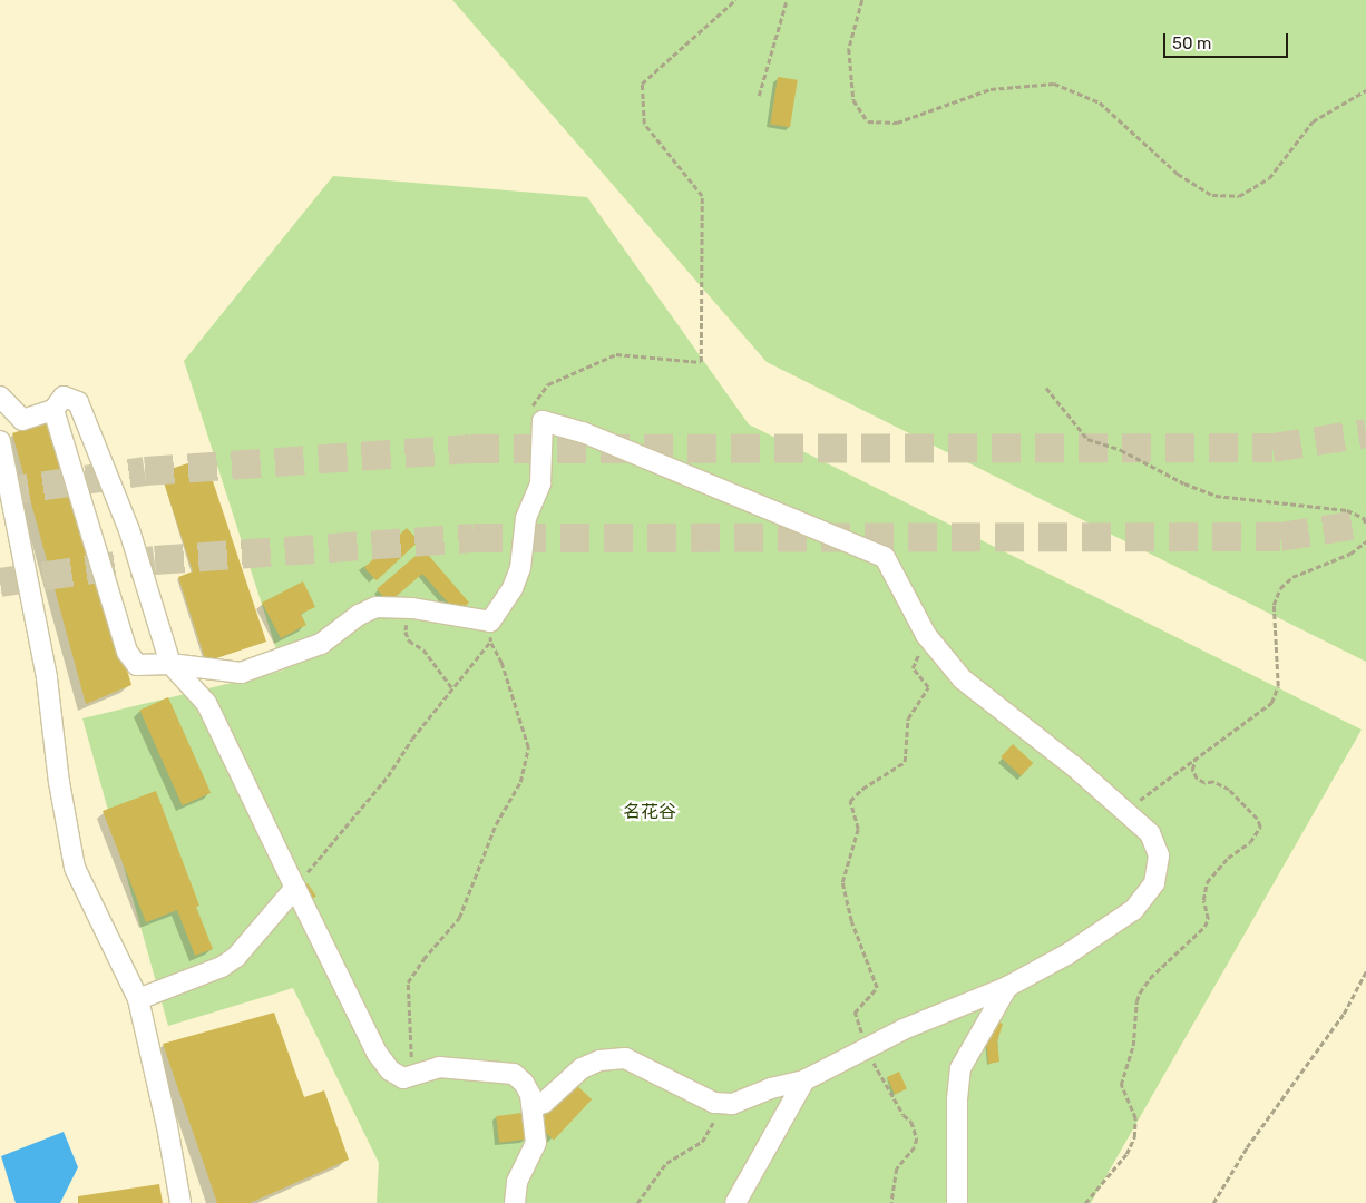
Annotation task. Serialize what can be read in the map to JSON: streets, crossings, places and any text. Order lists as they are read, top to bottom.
{
  "parks": ["名花谷"],
  "scale_bar": "50 m"
}
